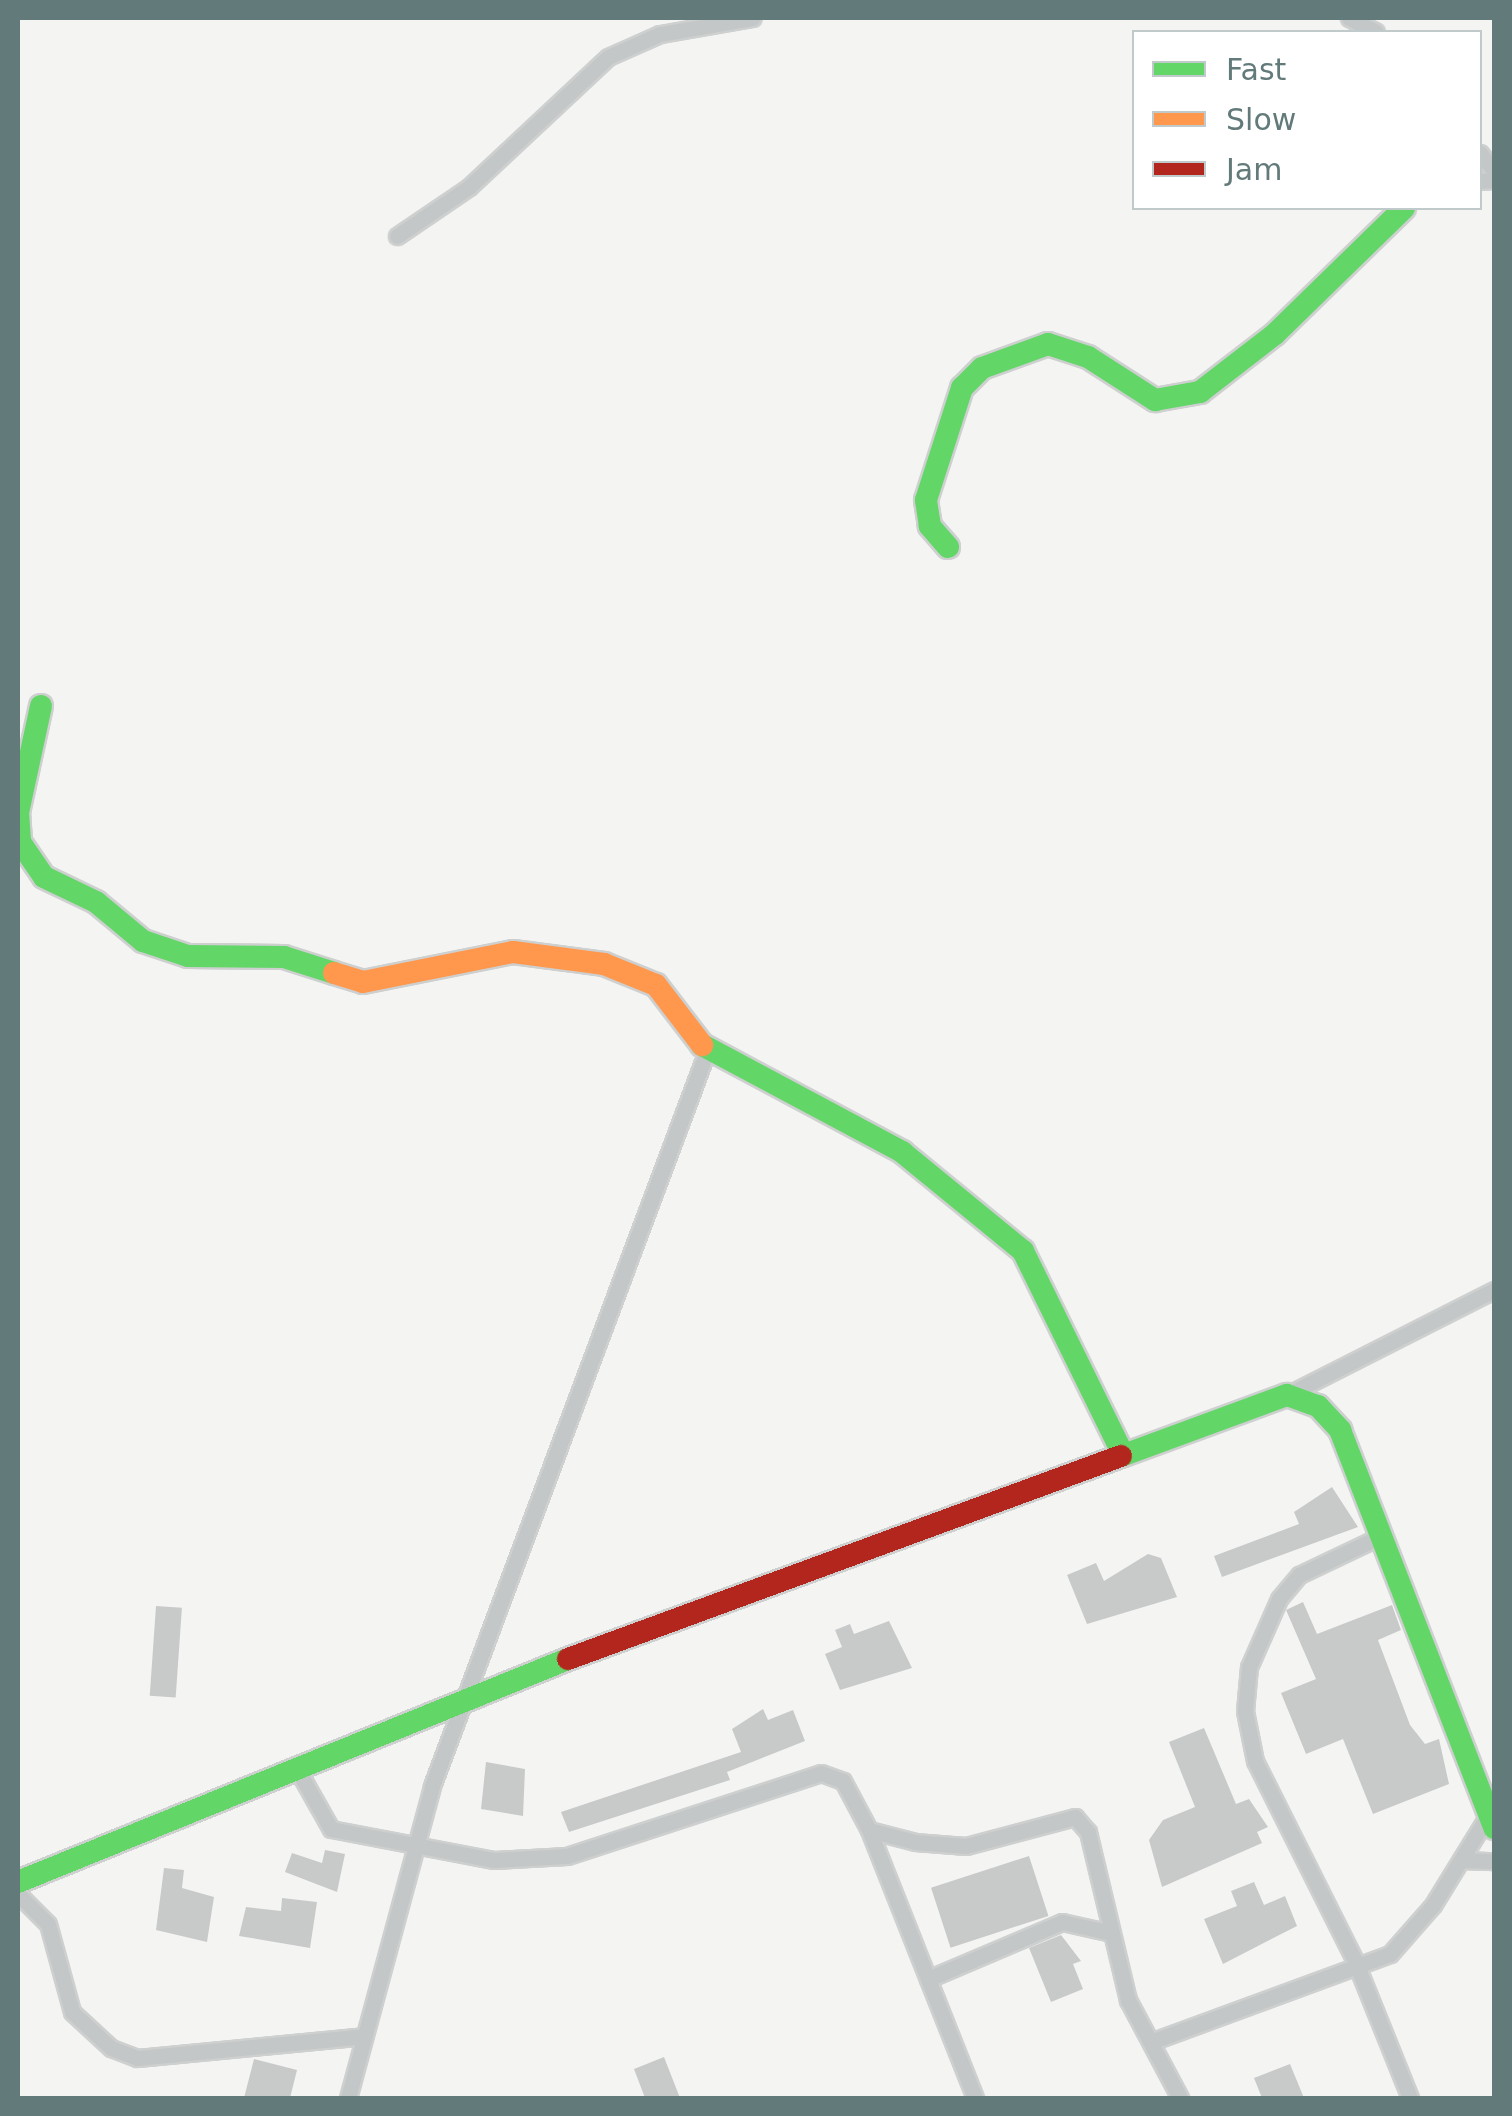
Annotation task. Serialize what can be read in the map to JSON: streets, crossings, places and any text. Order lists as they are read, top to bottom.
{
  "legend": ["Fast", "Slow", "Jam"]
}
